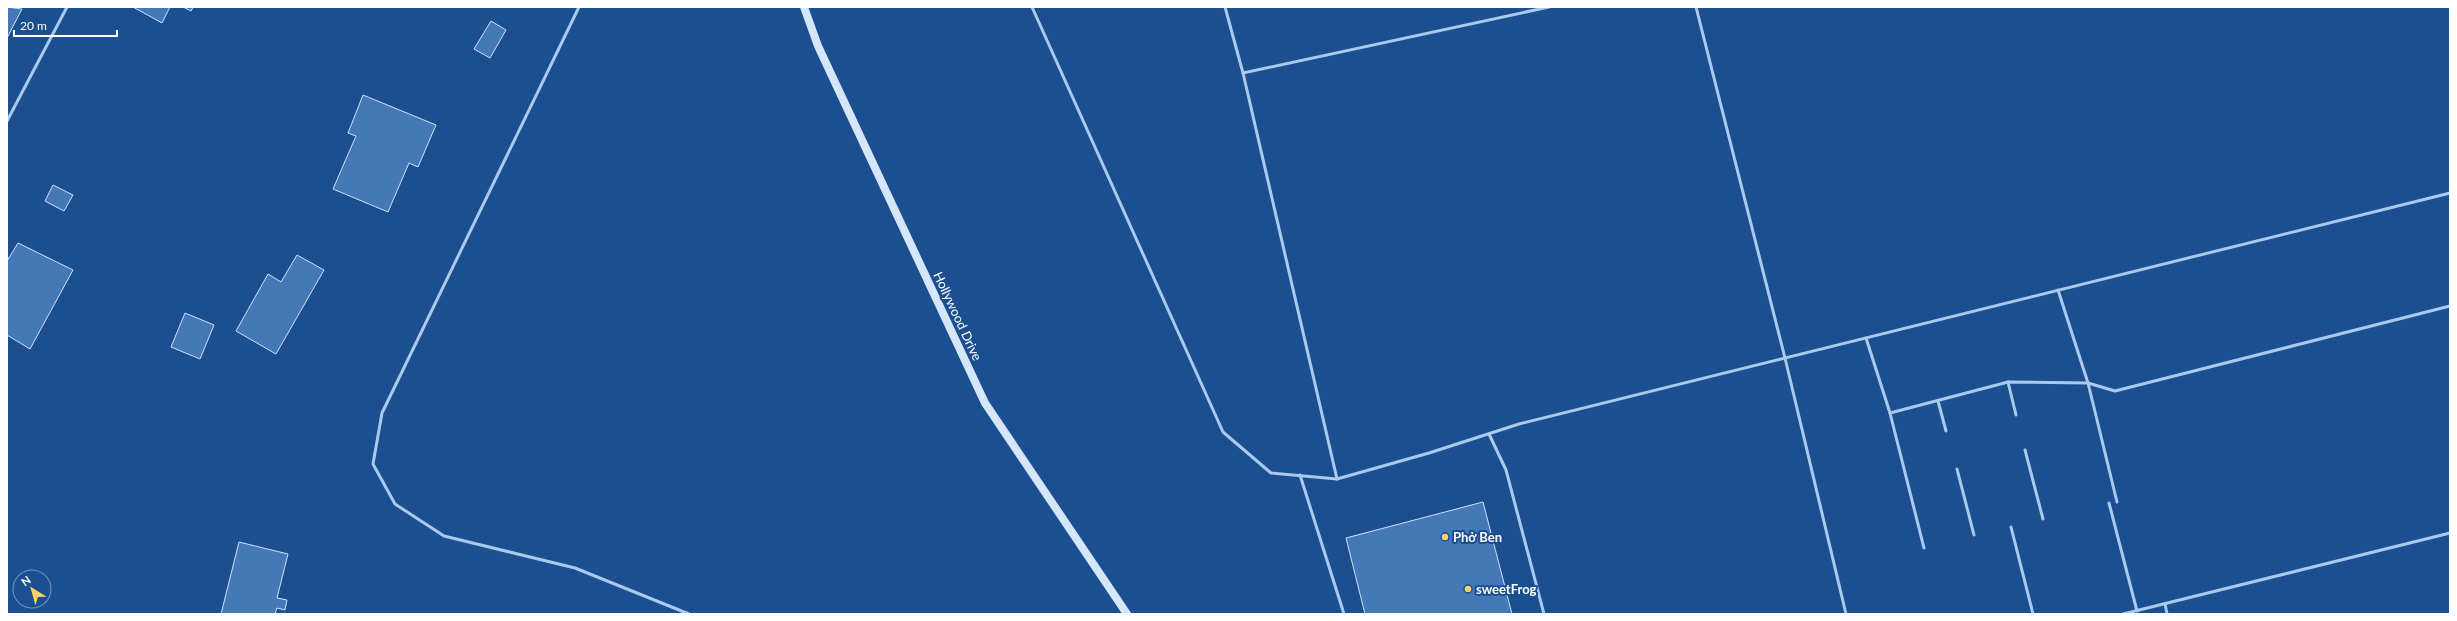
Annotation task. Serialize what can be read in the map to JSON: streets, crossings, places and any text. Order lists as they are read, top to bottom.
{
  "streets": {
    "main road": ["Hollywood Drive"]
  },
  "places": ["Phở Ben", "sweetFrog"],
  "scale_bar": "20 m",
  "north": "top left"
}
